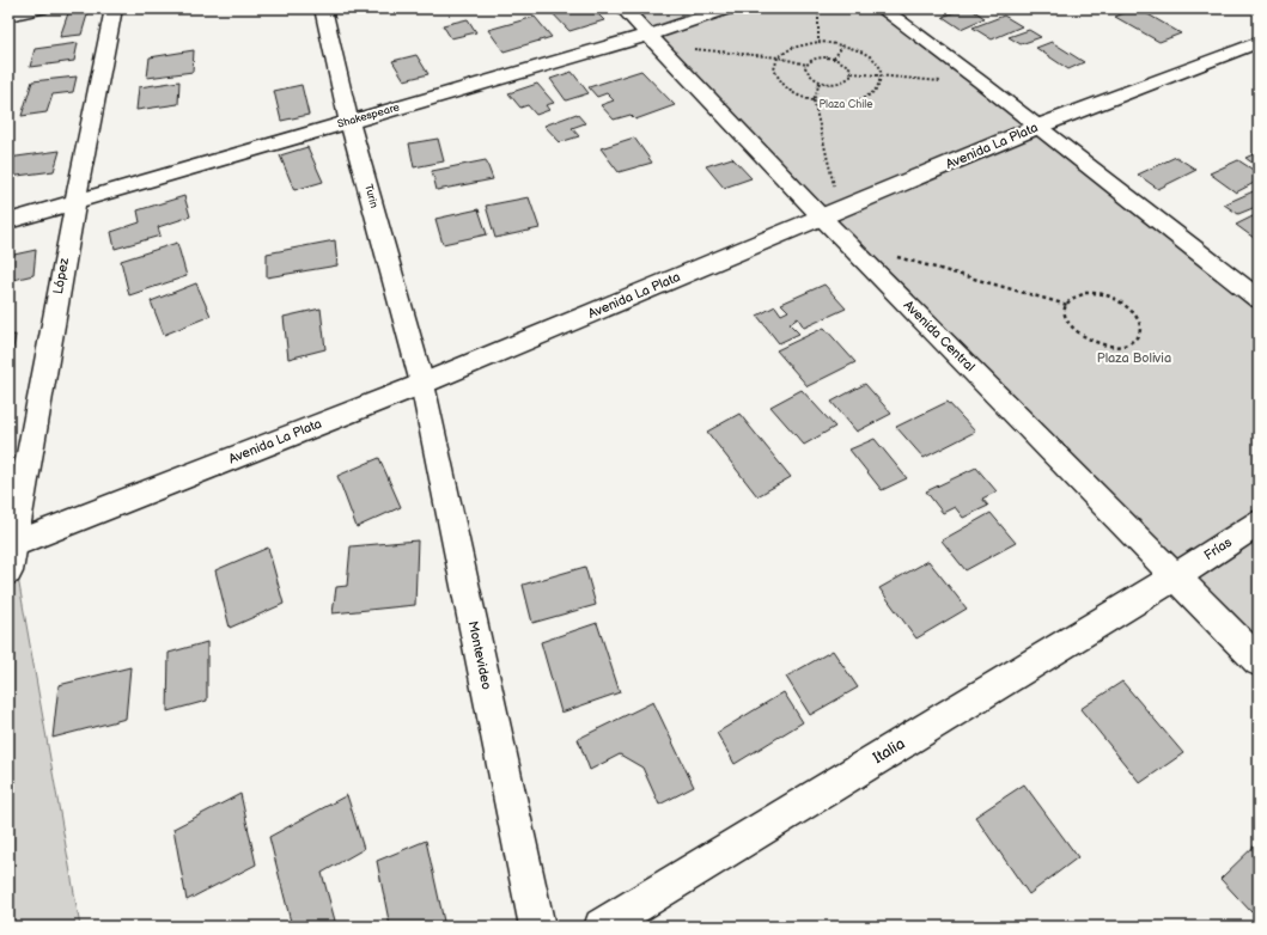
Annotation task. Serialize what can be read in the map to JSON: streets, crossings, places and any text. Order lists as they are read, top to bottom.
{
  "streets": {
    "street": [
      "Shakespeare",
      "Avenida La Plata",
      "Turin",
      "López",
      "Avenida Central",
      "Frías",
      "Montevideo",
      "Italia"
    ]
  },
  "crossings": [
    ["Shakespeare", "Turin"],
    ["Shakespeare", "López"],
    ["Shakespeare", "Avenida Central"],
    ["Avenida La Plata", "Turin"],
    ["Avenida La Plata", "López"],
    ["Avenida La Plata", "Avenida Central"],
    ["Avenida La Plata", "Montevideo"],
    ["Turin", "Montevideo"],
    ["Avenida Central", "Frías"],
    ["Avenida Central", "Italia"],
    ["Frías", "Italia"]
  ],
  "parks": ["Plaza Chile", "Plaza Bolivia"]
}
